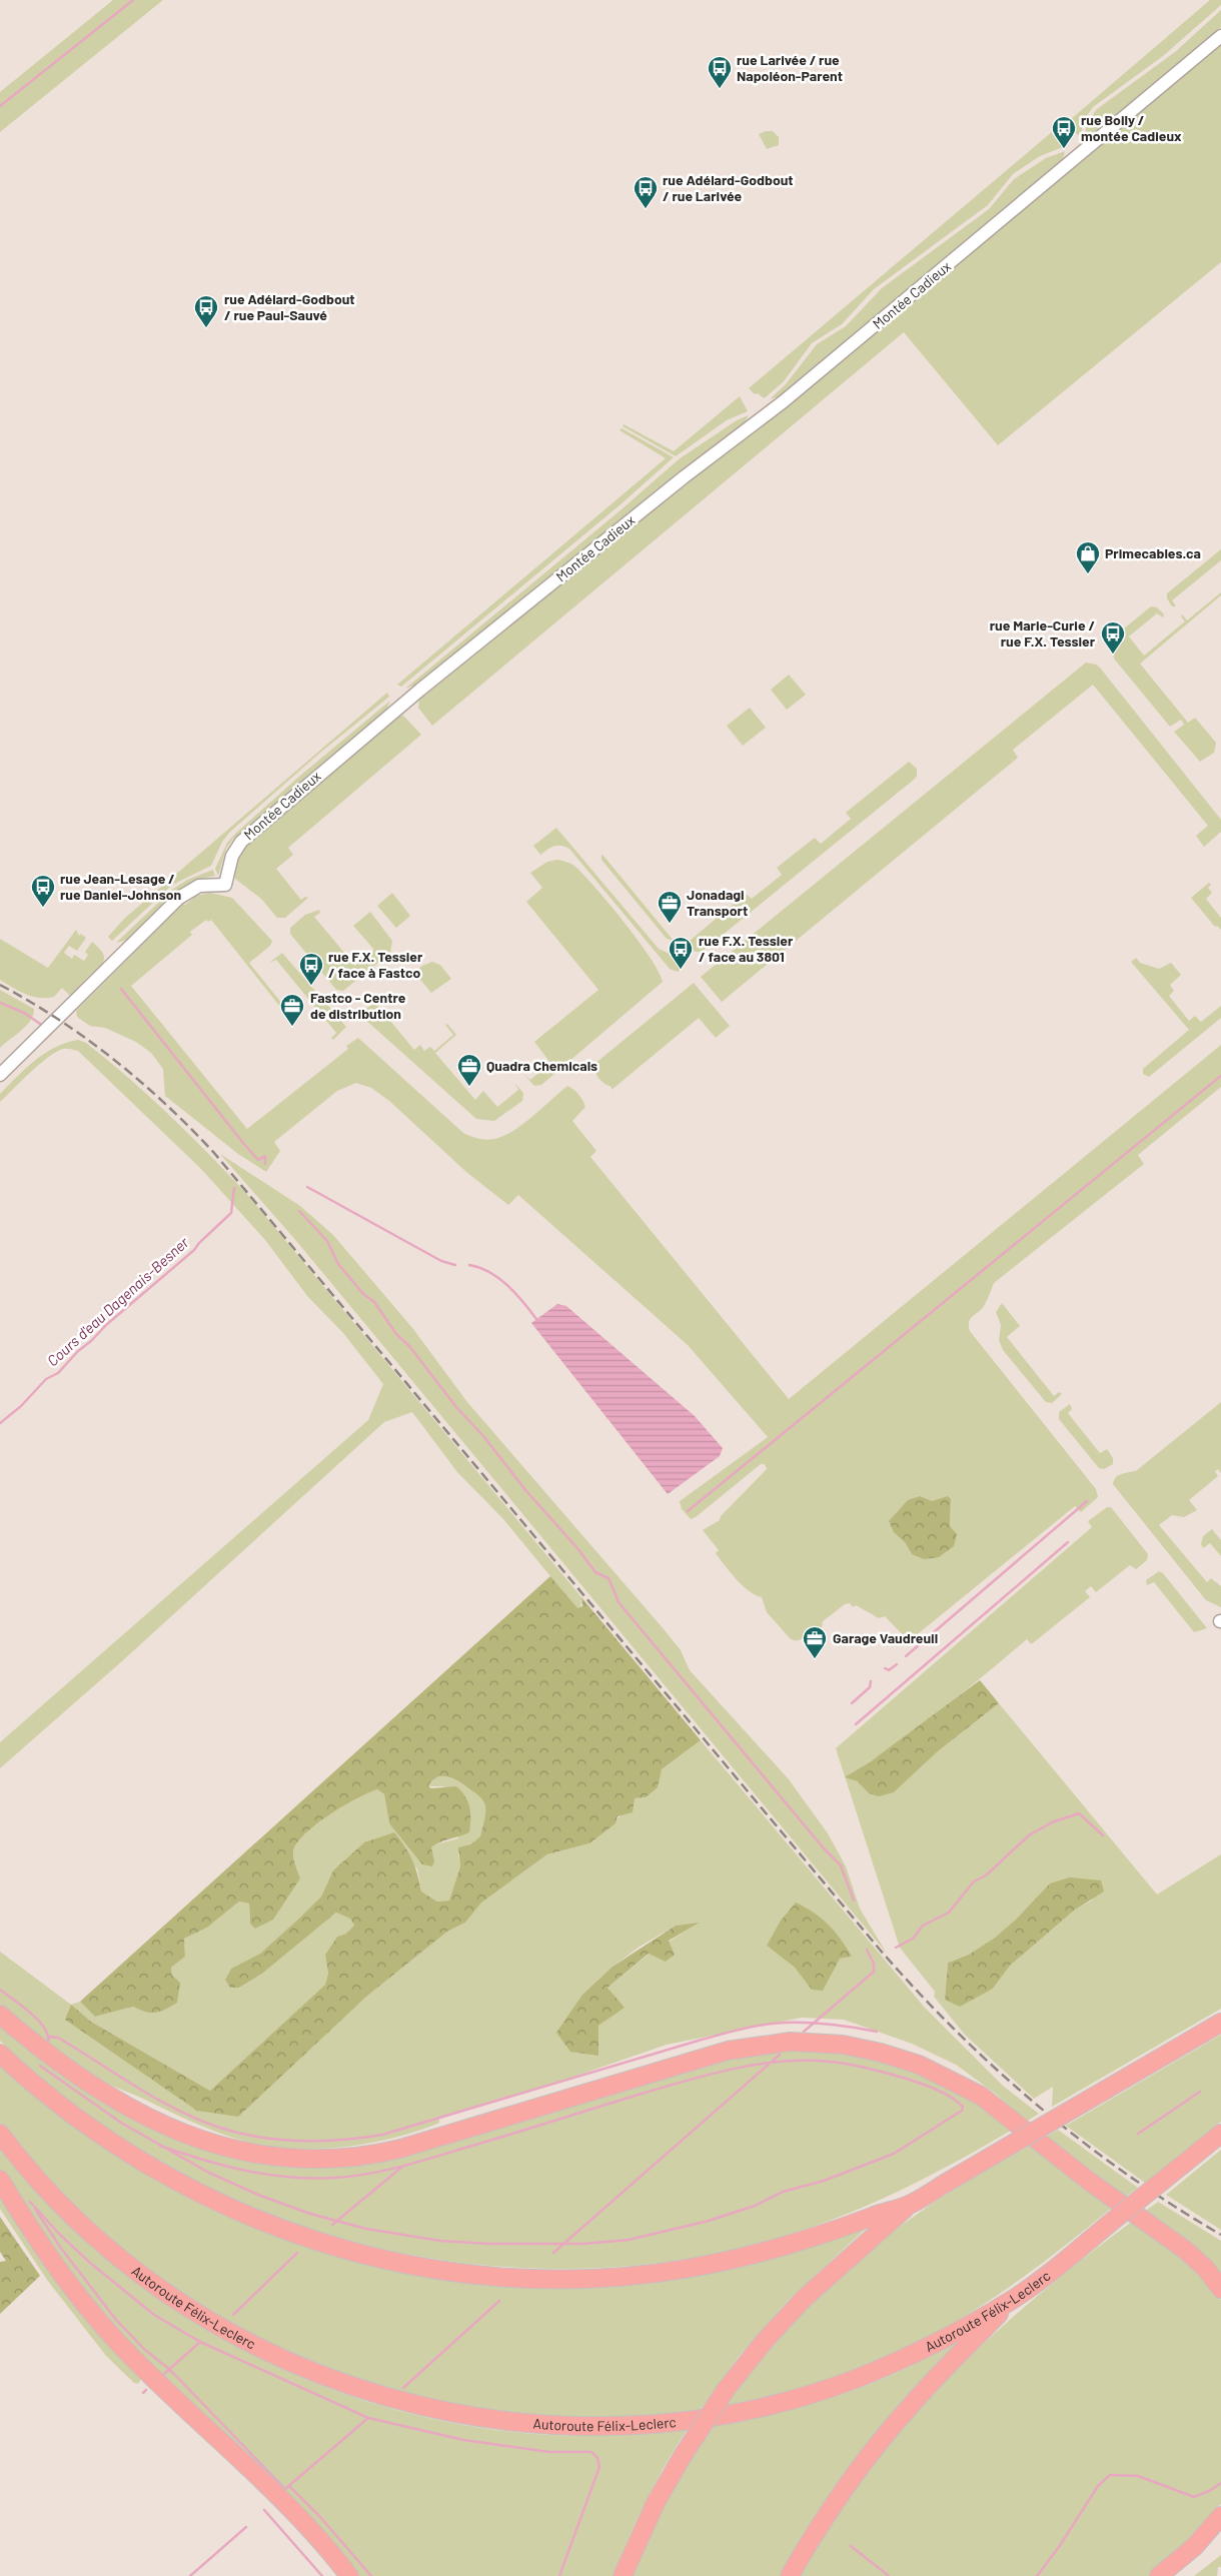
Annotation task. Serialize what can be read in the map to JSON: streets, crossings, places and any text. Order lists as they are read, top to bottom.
{
  "streets": {
    "highway": ["Autoroute Félix-Leclerc"],
    "street": ["Montée Cadieux"]
  },
  "water": ["Cours d'eau Dagenais-Besner"],
  "places": {
    "bus stop": [
      "rue Larivée / rue Napoléon-Parent",
      "rue Boily / montée Cadieux",
      "rue Adélard-Godbout / rue Larivée",
      "rue Adélard-Godbout / rue Paul-Sauvé",
      "rue Marie-Curie / rue F.X. Tessier",
      "rue Jean-Lesage / rue Daniel-Johnson",
      "rue F.X. Tessier / face au 3801",
      "rue F.X. Tessier / face à Fastco"
    ],
    "shop": ["Primecables.ca"],
    "office": [
      "Jonadagi Transport",
      "Fastco - Centre de distribution",
      "Quadra Chemicals",
      "Garage Vaudreuil"
    ]
  }
}
